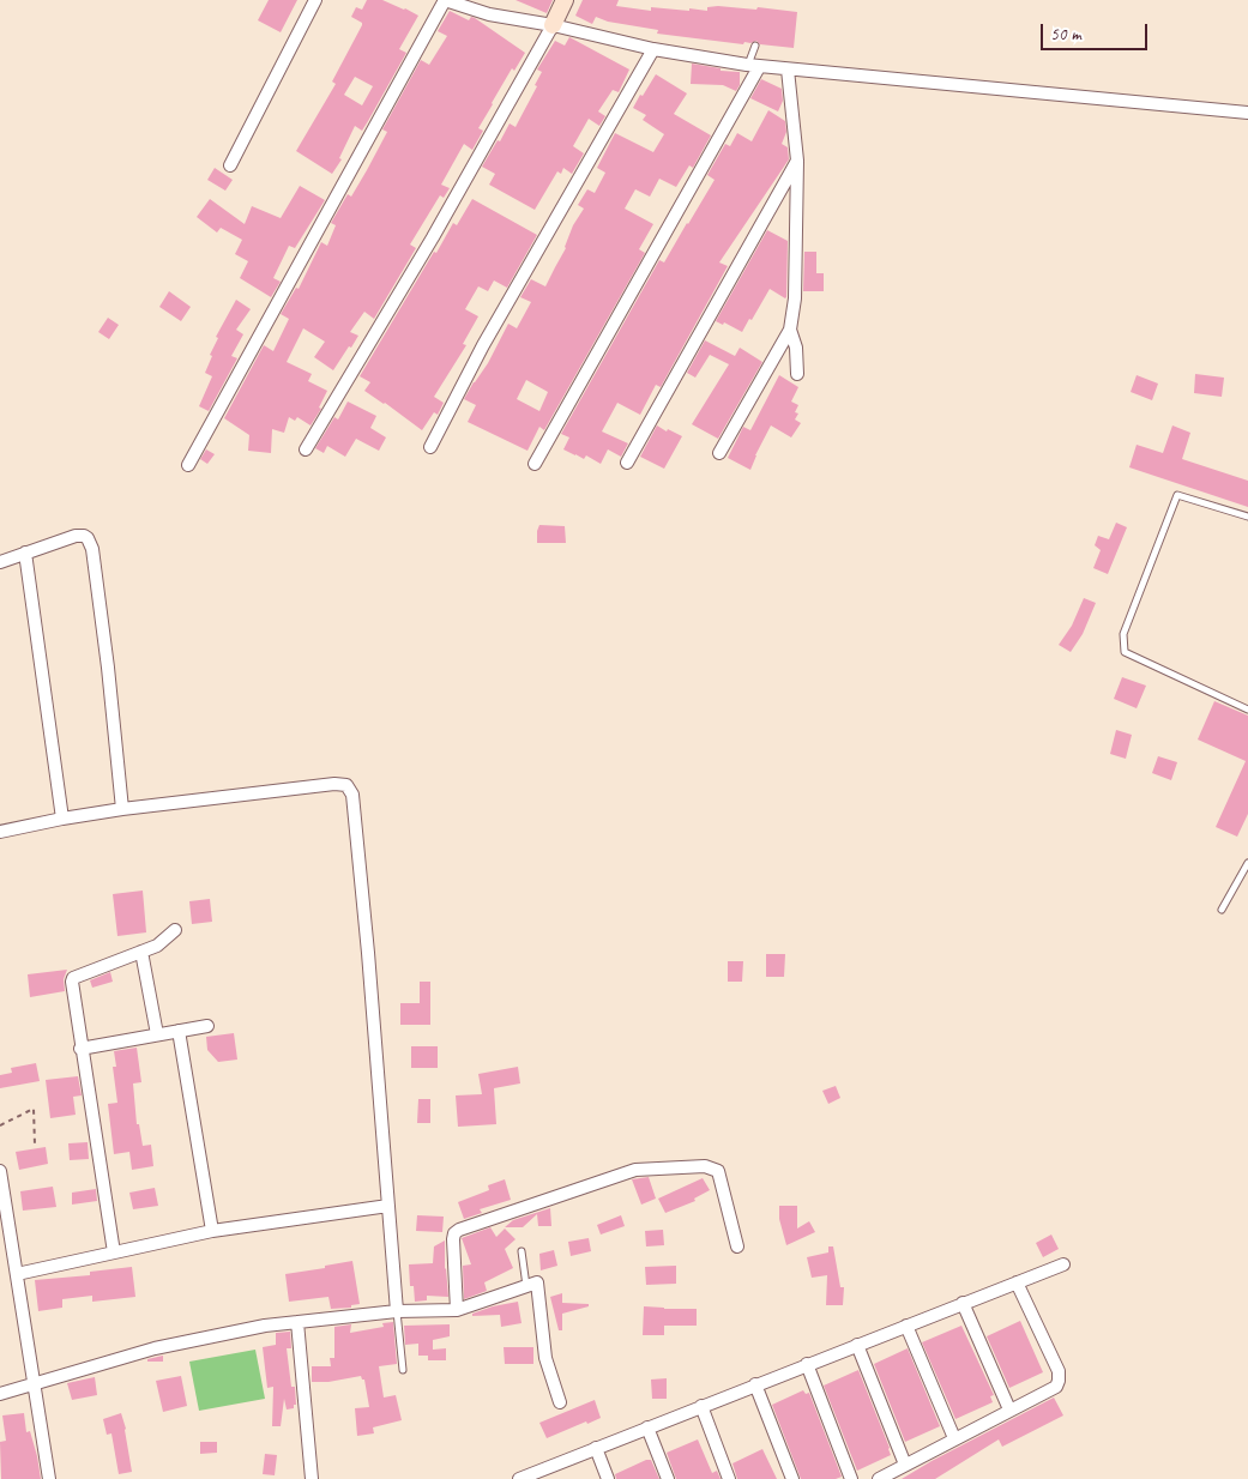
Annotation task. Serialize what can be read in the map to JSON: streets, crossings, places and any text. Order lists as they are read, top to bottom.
{
  "scale_bar": "50 m"
}
